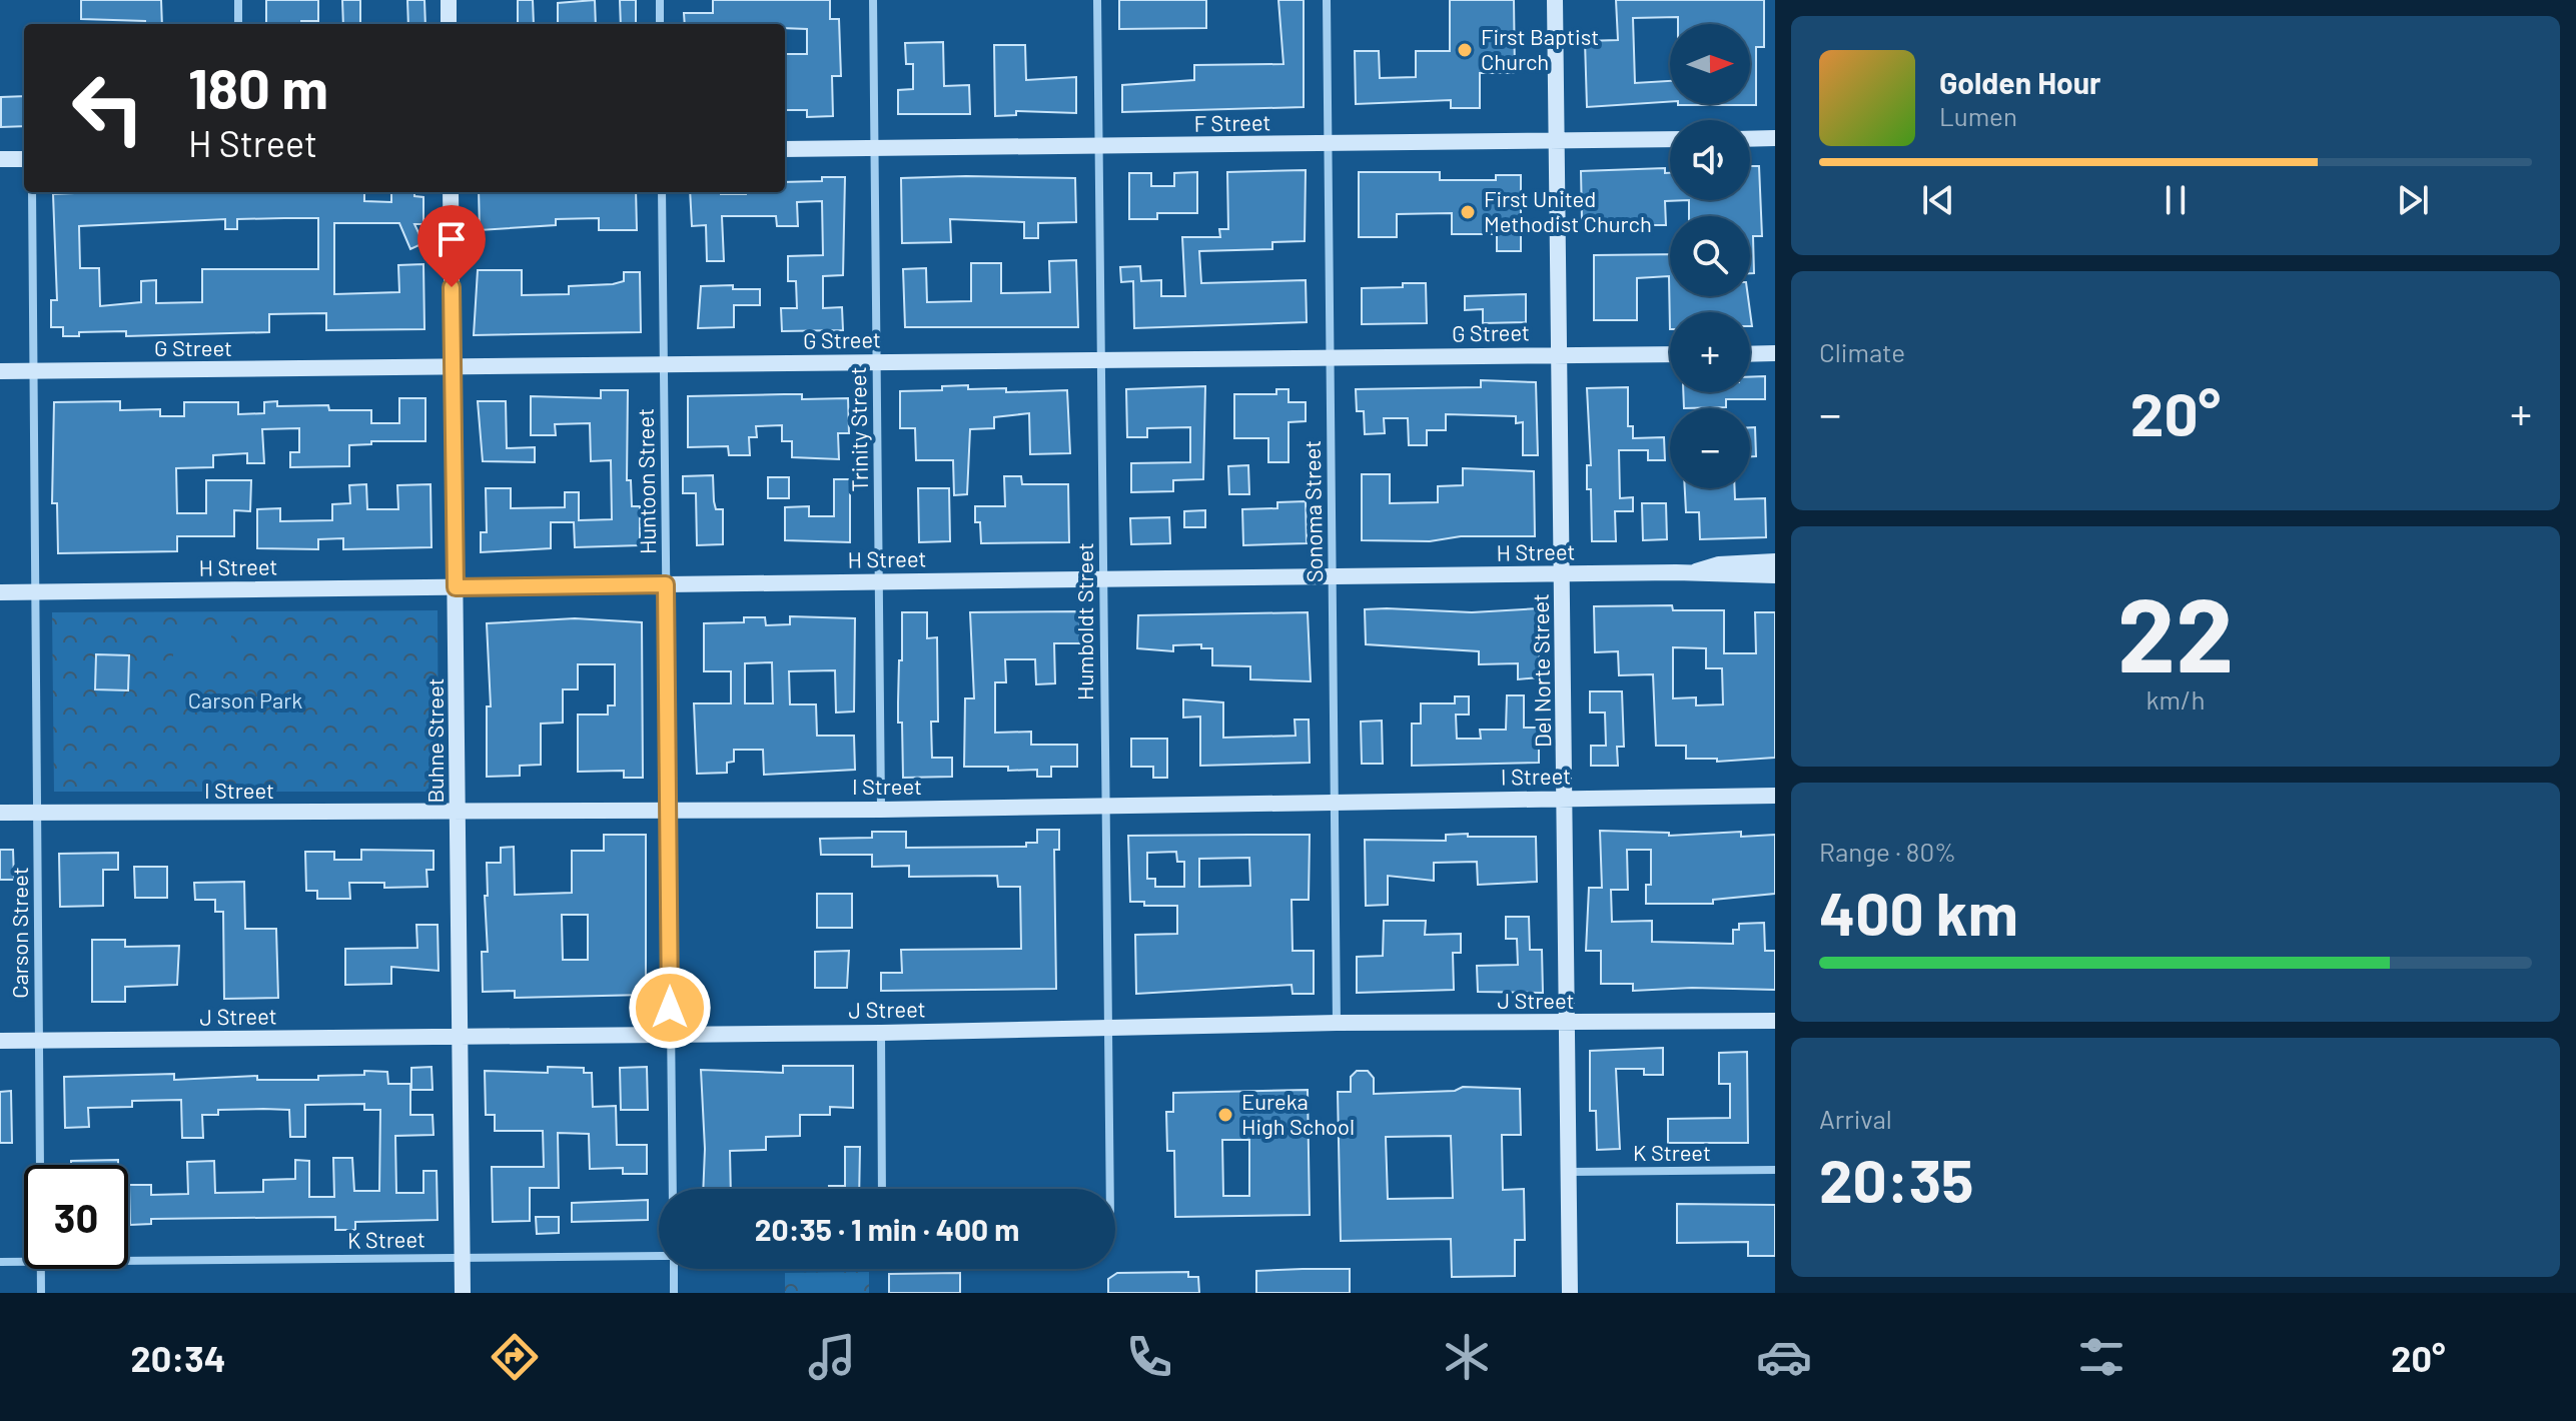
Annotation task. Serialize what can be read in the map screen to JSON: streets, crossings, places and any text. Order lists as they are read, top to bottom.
{
  "streets": {
    "street": [
      "F Street",
      "G Street",
      "Trinity Street",
      "Huntoon Street",
      "Sonoma Street",
      "H Street",
      "Humboldt Street",
      "Del Norte Street",
      "Buhne Street",
      "I Street",
      "Carson Street",
      "J Street",
      "K Street"
    ]
  },
  "crossings": [
    ["F Street", "Trinity Street"],
    ["F Street", "Sonoma Street"],
    ["F Street", "Humboldt Street"],
    ["F Street", "Del Norte Street"],
    ["G Street", "Trinity Street"],
    ["G Street", "Huntoon Street"],
    ["G Street", "Sonoma Street"],
    ["G Street", "Humboldt Street"],
    ["G Street", "Del Norte Street"],
    ["G Street", "Buhne Street"],
    ["G Street", "Carson Street"],
    ["Trinity Street", "H Street"],
    ["Trinity Street", "I Street"],
    ["Huntoon Street", "H Street"],
    ["Huntoon Street", "I Street"],
    ["Huntoon Street", "J Street"],
    ["Sonoma Street", "H Street"],
    ["Sonoma Street", "I Street"],
    ["Sonoma Street", "J Street"],
    ["H Street", "Humboldt Street"],
    ["H Street", "Del Norte Street"],
    ["H Street", "Buhne Street"],
    ["H Street", "Carson Street"],
    ["Humboldt Street", "I Street"],
    ["Humboldt Street", "J Street"],
    ["Del Norte Street", "I Street"],
    ["Del Norte Street", "J Street"],
    ["Del Norte Street", "K Street"],
    ["Buhne Street", "I Street"],
    ["Buhne Street", "J Street"],
    ["Buhne Street", "K Street"],
    ["I Street", "Carson Street"],
    ["Carson Street", "J Street"]
  ],
  "parks": ["Carson Park"],
  "places": ["First Baptist Church", "First United Methodist Church", "Eureka High School"],
  "north": "right",
  "page": {
    "map_buttons": ["+", "−"],
    "turn": ["180 m", "H Street"],
    "song": ["Golden Hour", "Lumen"],
    "tile": [
      "Climate",
      ["22", "km/h"],
      ["Range · 80%", "400 km"],
      ["Arrival", "20:35"]
    ],
    "heat": ["−", "20°", "+"],
    "limit": "30",
    "trip": "20:35 · 1 min · 400 m",
    "tabs": ["20:34", "20°"]
  }
}
